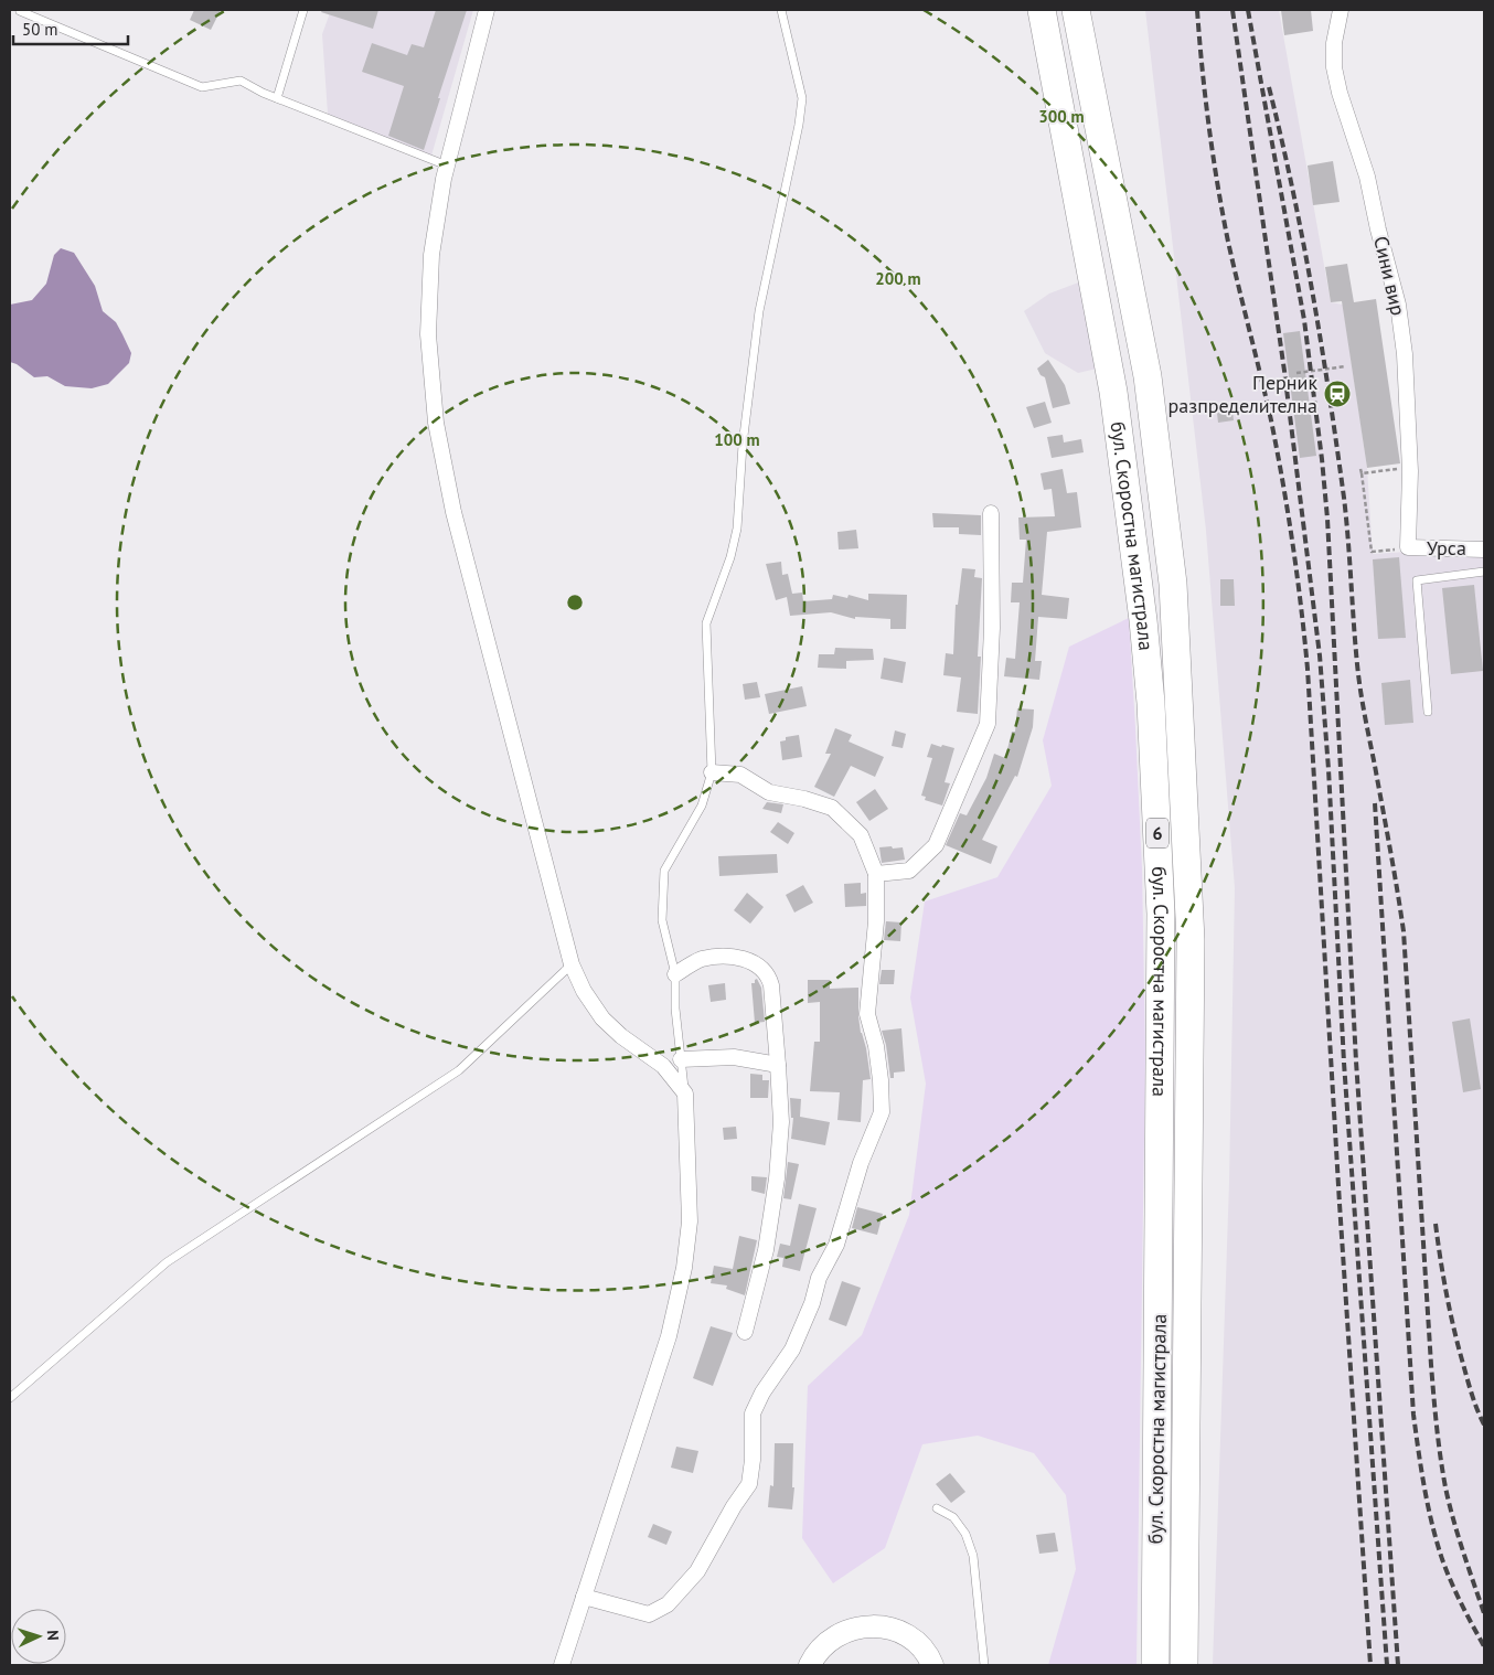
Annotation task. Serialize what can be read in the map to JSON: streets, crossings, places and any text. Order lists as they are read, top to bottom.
{
  "streets": {
    "highway": ["бул. Скоростна магистрала", "6"],
    "street": ["Сини вир", "Урса"]
  },
  "crossings": [
    ["Сини вир", "Урса"]
  ],
  "places": {
    "station": ["Перник разпределителна"]
  },
  "scale_bar": "50 m",
  "north": "right",
  "rings": ["300 m", "200 m", "100 m"]
}
